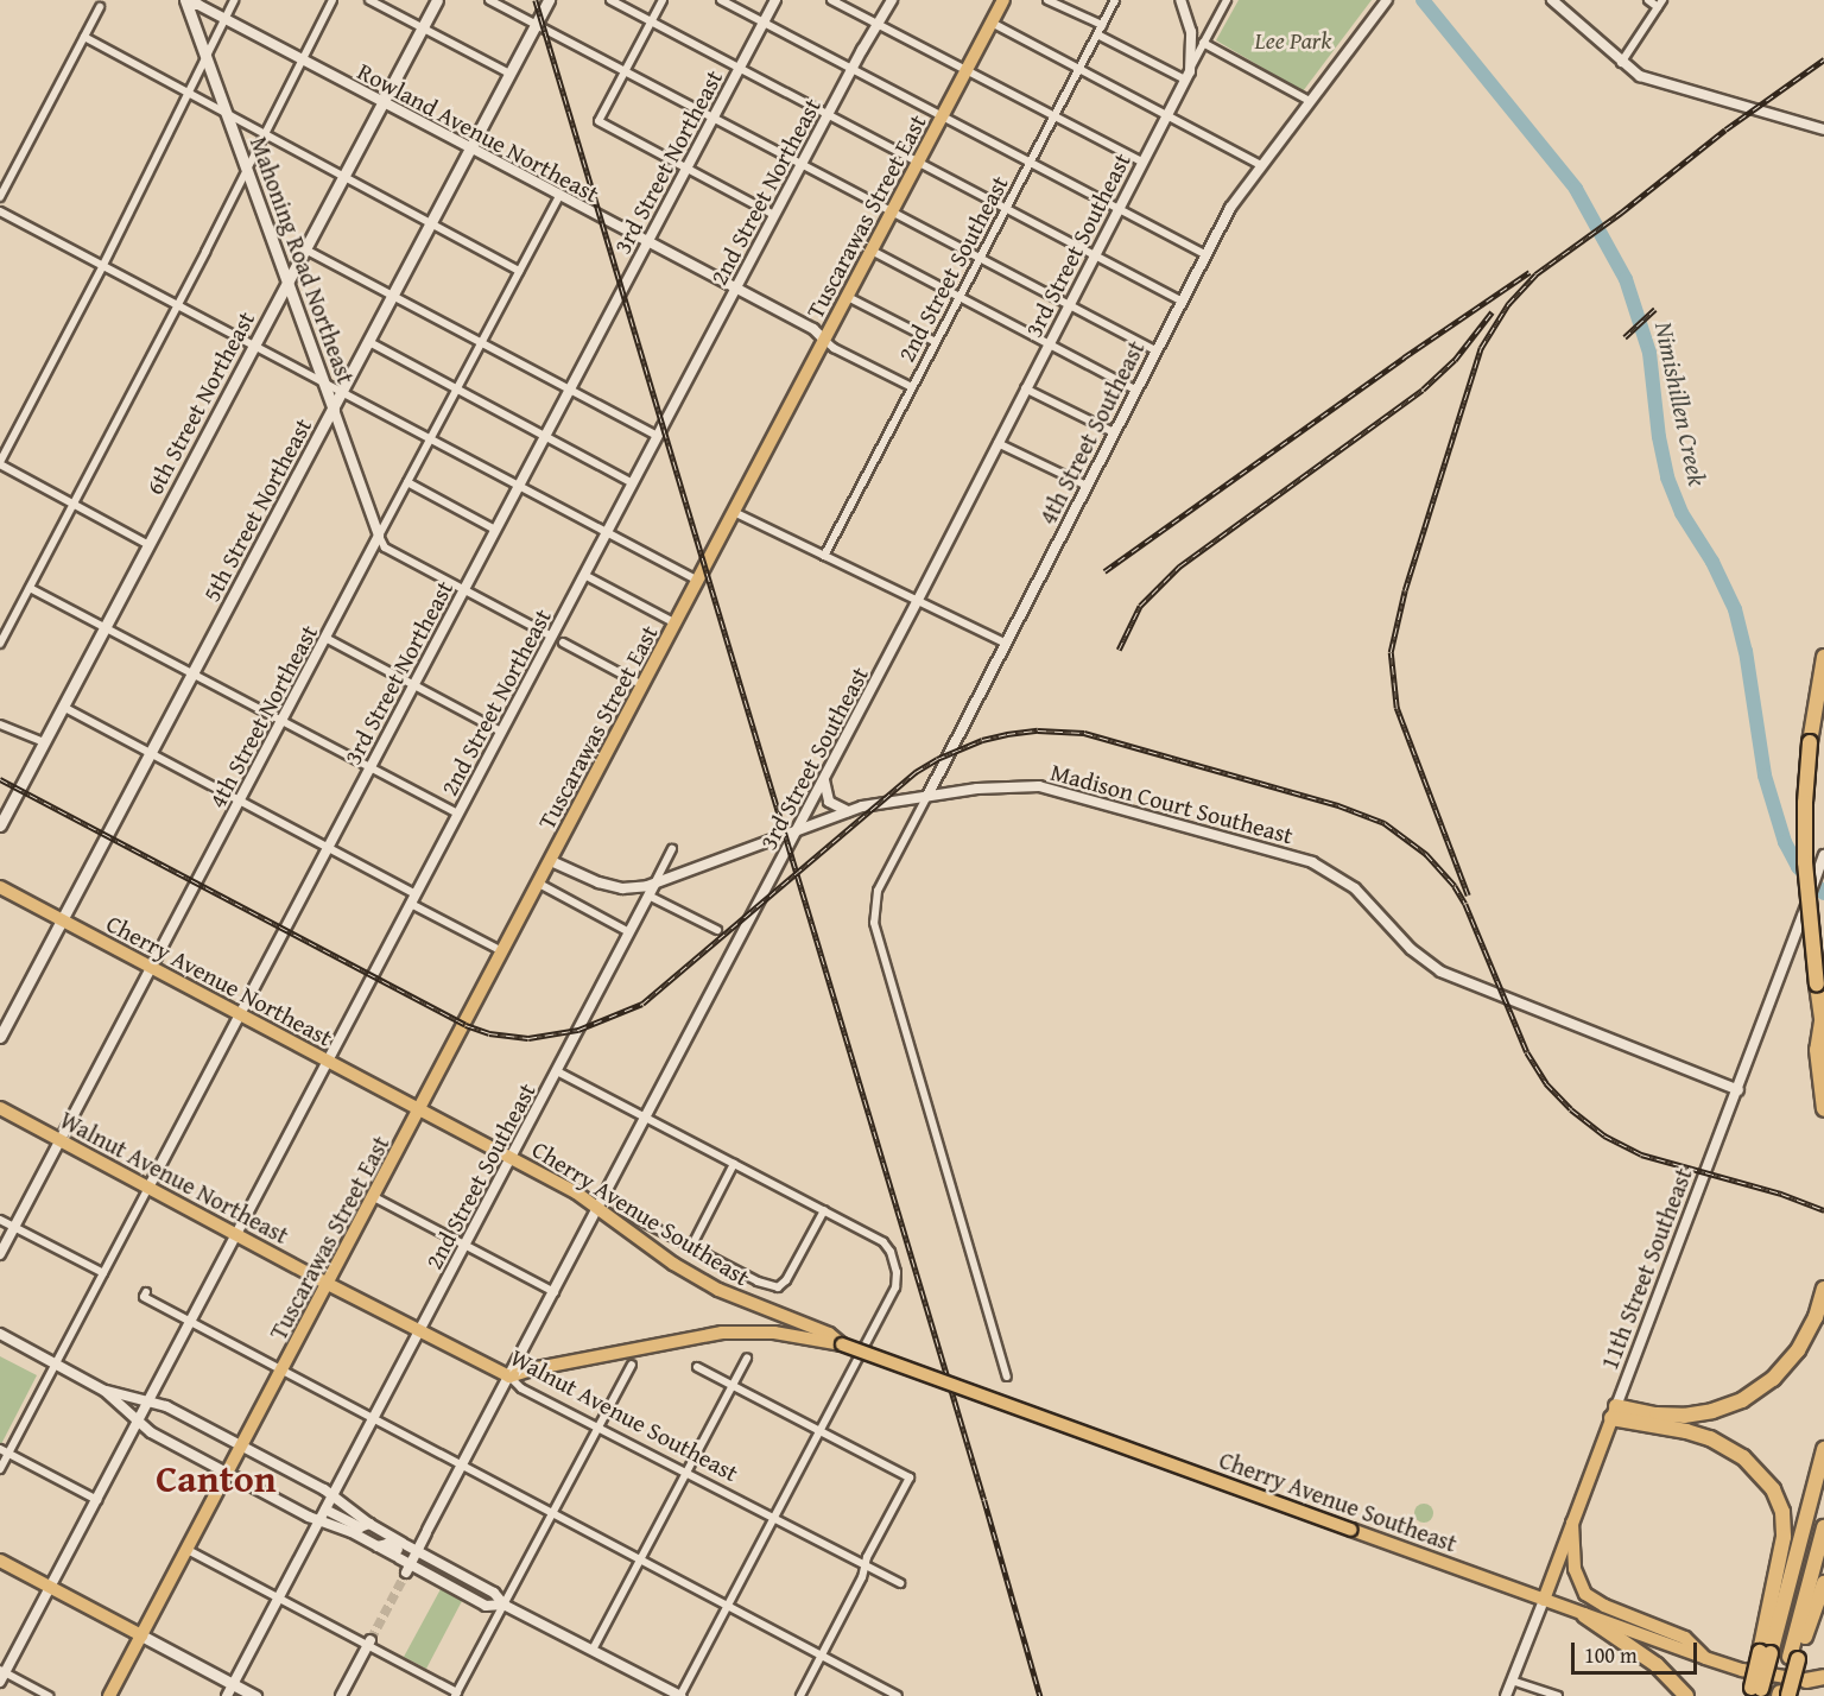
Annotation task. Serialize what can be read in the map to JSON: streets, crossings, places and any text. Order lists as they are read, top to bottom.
{
  "streets": {
    "main road": [
      "Tuscarawas Street East",
      "Mahoning Road Northeast",
      "6th Street Northeast",
      "5th Street Northeast",
      "Cherry Avenue Northeast",
      "Walnut Avenue Northeast",
      "Cherry Avenue Southeast",
      "11th Street Southeast",
      "Walnut Avenue Southeast"
    ],
    "street": [
      "Rowland Avenue Northeast",
      "3rd Street Northeast",
      "2nd Street Northeast",
      "3rd Street Southeast",
      "2nd Street Southeast",
      "4th Street Southeast",
      "4th Street Northeast",
      "Madison Court Southeast"
    ]
  },
  "crossings": [
    ["Rowland Avenue Northeast", "3rd Street Northeast"],
    ["Rowland Avenue Northeast", "2nd Street Northeast"],
    ["Rowland Avenue Northeast", "Tuscarawas Street East"],
    ["Rowland Avenue Northeast", "Mahoning Road Northeast"],
    ["Rowland Avenue Northeast", "6th Street Northeast"],
    ["Rowland Avenue Northeast", "5th Street Northeast"],
    ["Rowland Avenue Northeast", "4th Street Northeast"],
    ["3rd Street Northeast", "Cherry Avenue Northeast"],
    ["3rd Street Northeast", "Walnut Avenue Northeast"],
    ["2nd Street Northeast", "Cherry Avenue Northeast"],
    ["2nd Street Northeast", "Walnut Avenue Northeast"],
    ["Tuscarawas Street East", "Madison Court Southeast"],
    ["Tuscarawas Street East", "Cherry Avenue Northeast"],
    ["Tuscarawas Street East", "Walnut Avenue Northeast"],
    ["Tuscarawas Street East", "Cherry Avenue Southeast"],
    ["Tuscarawas Street East", "Walnut Avenue Southeast"],
    ["3rd Street Southeast", "Madison Court Southeast"],
    ["3rd Street Southeast", "Cherry Avenue Southeast"],
    ["3rd Street Southeast", "Walnut Avenue Southeast"],
    ["Mahoning Road Northeast", "6th Street Northeast"],
    ["Mahoning Road Northeast", "5th Street Northeast"],
    ["Mahoning Road Northeast", "4th Street Northeast"],
    ["2nd Street Southeast", "Madison Court Southeast"],
    ["2nd Street Southeast", "Cherry Avenue Southeast"],
    ["2nd Street Southeast", "Walnut Avenue Southeast"],
    ["4th Street Southeast", "Madison Court Southeast"],
    ["5th Street Northeast", "Cherry Avenue Northeast"],
    ["4th Street Northeast", "Cherry Avenue Northeast"],
    ["4th Street Northeast", "Walnut Avenue Northeast"],
    ["Madison Court Southeast", "11th Street Southeast"],
    ["Cherry Avenue Northeast", "Cherry Avenue Southeast"],
    ["Walnut Avenue Northeast", "Walnut Avenue Southeast"],
    ["Cherry Avenue Southeast", "11th Street Southeast"],
    ["Cherry Avenue Southeast", "Walnut Avenue Southeast"]
  ],
  "districts": ["Canton"],
  "water": ["Nimishillen Creek"],
  "parks": ["Lee Park"],
  "scale_bar": "100 m"
}
